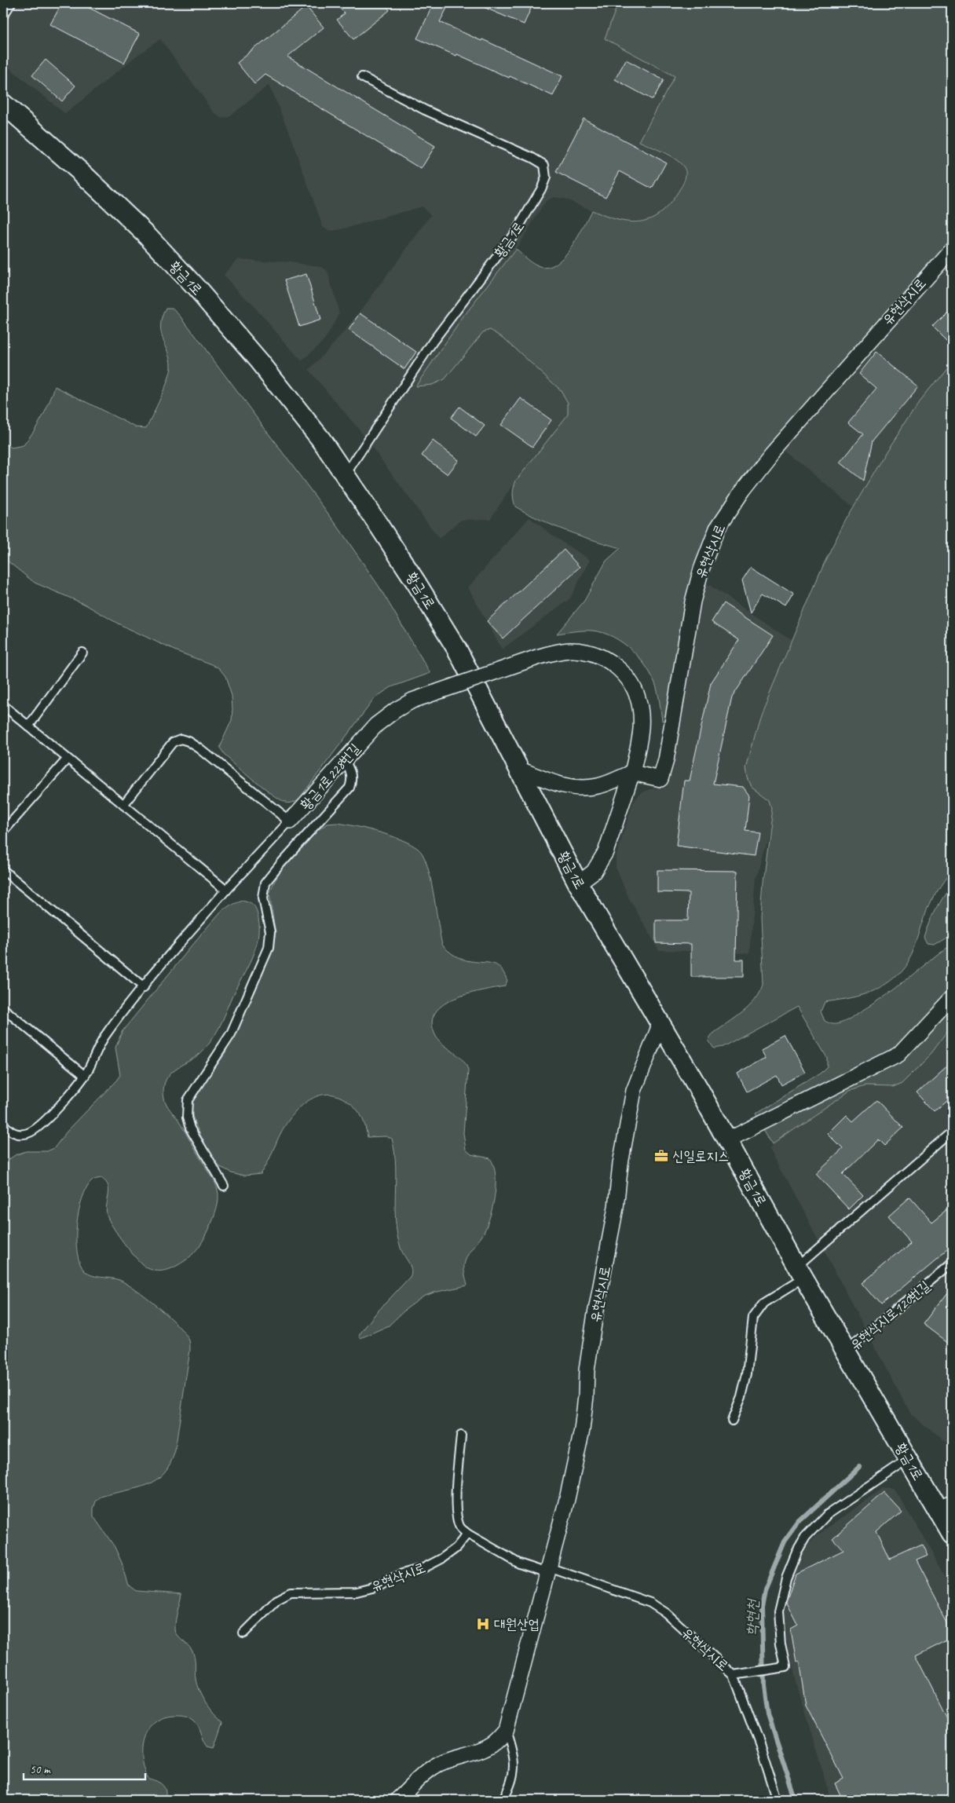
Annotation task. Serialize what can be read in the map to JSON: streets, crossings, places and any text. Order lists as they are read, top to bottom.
{
  "streets": {
    "street": ["황금1로", "유현삭시로", "황금1로228번길"],
    "lane": ["유현삭시로120번길"]
  },
  "crossings": [
    ["황금1로", "유현삭시로"],
    ["황금1로", "유현삭시로120번길"],
    ["유현삭시로", "황금1로228번길"]
  ],
  "water": ["학현천"],
  "places": {
    "office": ["신일로지스"],
    "hospital": ["대원산업"]
  },
  "scale_bar": "50 m"
}
